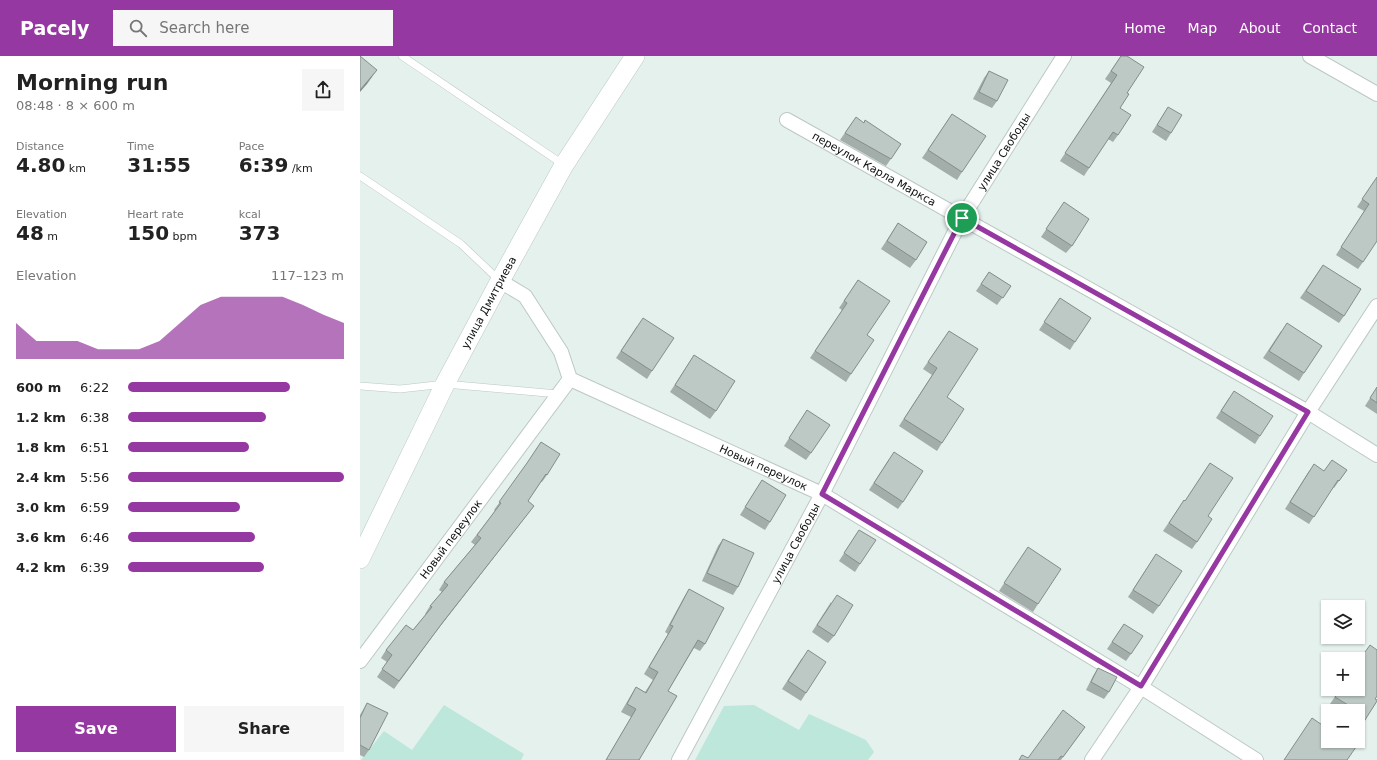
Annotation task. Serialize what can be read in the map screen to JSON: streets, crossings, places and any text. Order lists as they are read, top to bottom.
{
  "streets": {
    "street": [
      "улица Свободы",
      "переулок Карла Маркса",
      "улица Дмитриева",
      "Новый переулок"
    ]
  },
  "crossings": [
    ["улица Свободы", "переулок Карла Маркса"],
    ["улица Свободы", "Новый переулок"]
  ],
  "page": {
    "header": "Pacely",
    "search": "Search here",
    "nav": [
      "Home",
      "Map",
      "About",
      "Contact"
    ],
    "heading": ["Morning run", "08:48 · 8 × 600 m"],
    "stats": [
      ["Distance", "4.80 km"],
      ["Time", "31:55"],
      ["Pace", "6:39 /km"],
      ["Elevation", "48 m"],
      ["Heart rate", "150 bpm"],
      ["kcal", "373"]
    ],
    "chart": ["Elevation", "117–123 m"],
    "list": [
      {
        "name": "600 m",
        "note": "6:22"
      },
      {
        "name": "1.2 km",
        "note": "6:38"
      },
      {
        "name": "1.8 km",
        "note": "6:51"
      },
      {
        "name": "2.4 km",
        "note": "5:56"
      },
      {
        "name": "3.0 km",
        "note": "6:59"
      },
      {
        "name": "3.6 km",
        "note": "6:46"
      },
      {
        "name": "4.2 km",
        "note": "6:39"
      }
    ],
    "map_buttons": ["+", "−"],
    "buttons": ["Save", "Share"]
  }
}
